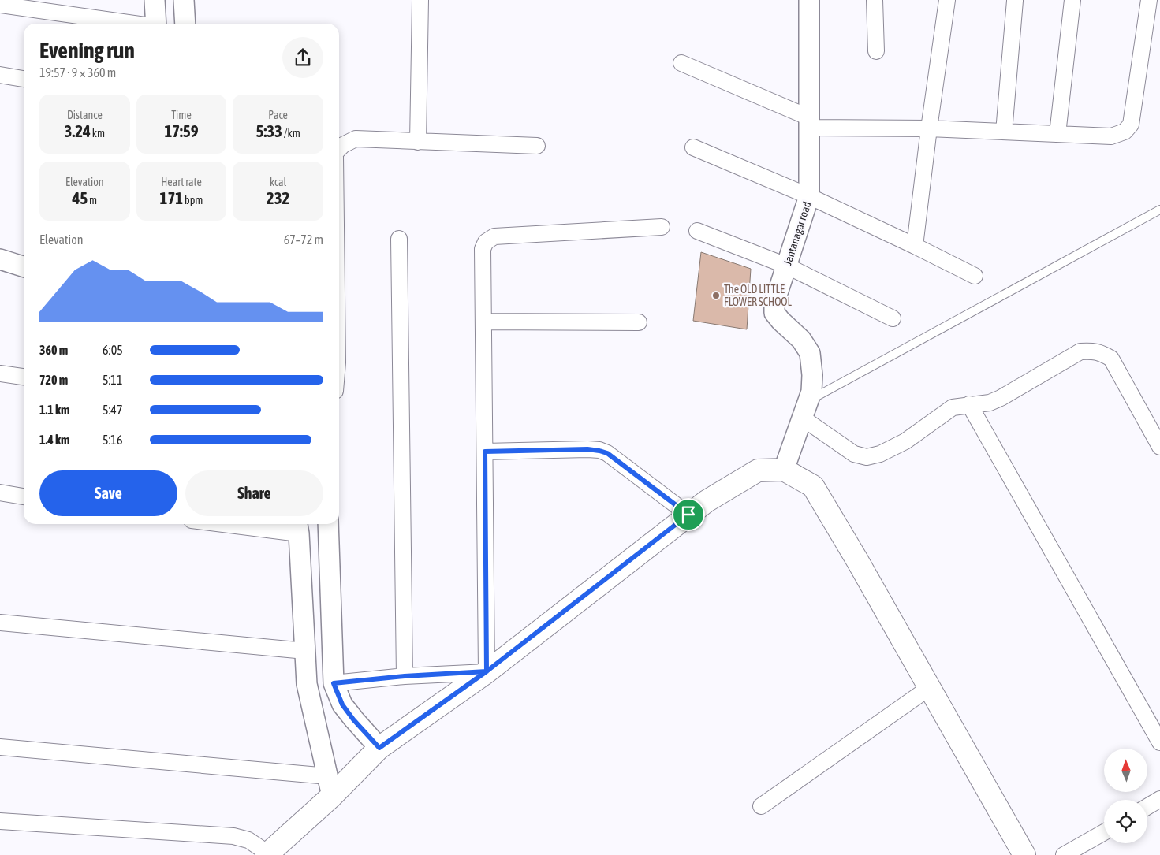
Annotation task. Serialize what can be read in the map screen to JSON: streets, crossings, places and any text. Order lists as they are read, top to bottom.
{
  "streets": {
    "street": ["Jantanagar road"]
  },
  "places": ["The OLD LITTLE FLOWER SCHOOL"],
  "north": "top",
  "page": {
    "heading": ["Evening run", "19:57 · 9 × 360 m"],
    "stats": [
      ["Distance", "3.24 km"],
      ["Time", "17:59"],
      ["Pace", "5:33 /km"],
      ["Elevation", "45 m"],
      ["Heart rate", "171 bpm"],
      ["kcal", "232"]
    ],
    "chart": ["Elevation", "67–72 m"],
    "list": [
      {
        "name": "360 m",
        "note": "6:05"
      },
      {
        "name": "720 m",
        "note": "5:11"
      },
      {
        "name": "1.1 km",
        "note": "5:47"
      },
      {
        "name": "1.4 km",
        "note": "5:16"
      }
    ],
    "buttons": ["Save", "Share"]
  }
}
